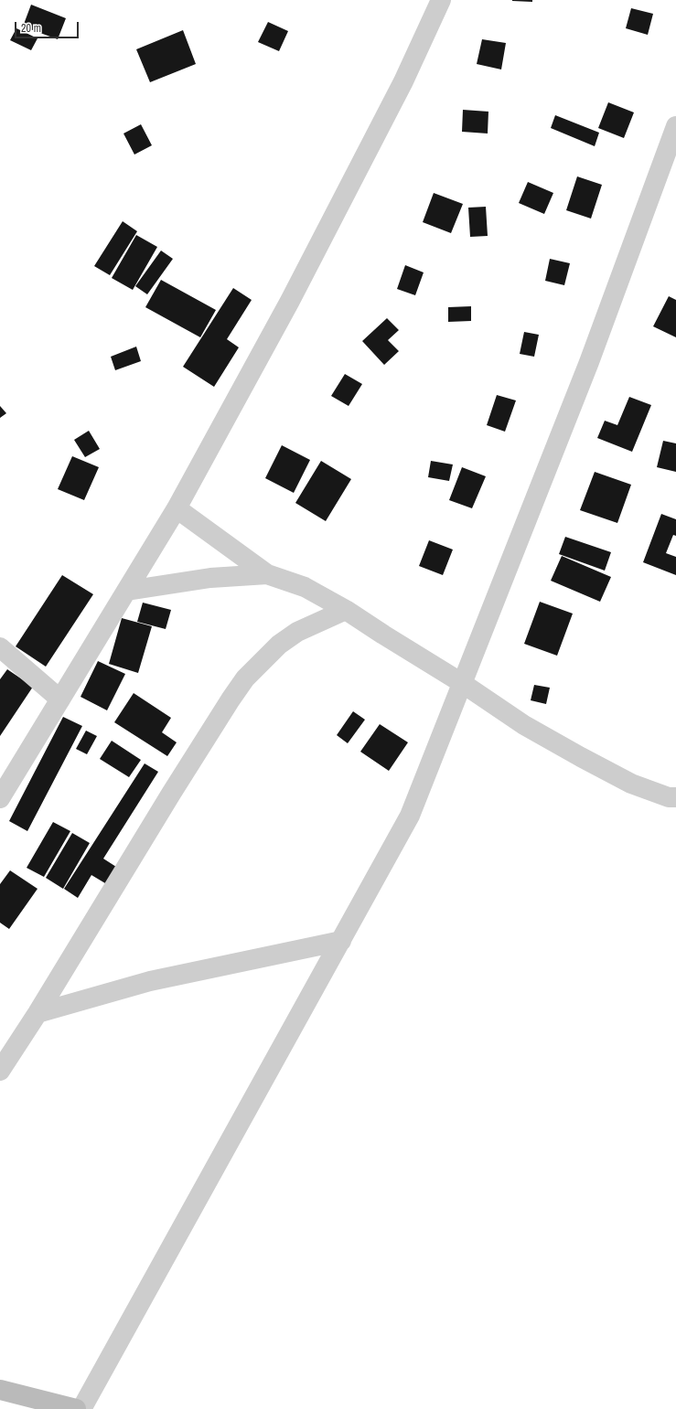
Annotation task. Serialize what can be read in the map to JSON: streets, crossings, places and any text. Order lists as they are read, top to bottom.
{
  "scale_bar": "20 m"
}
